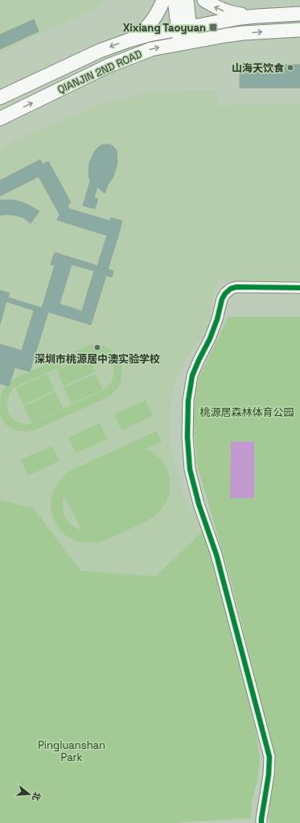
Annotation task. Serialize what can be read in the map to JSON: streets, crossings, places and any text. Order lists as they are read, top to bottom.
{
  "streets": {
    "main road": ["QIANJIN 2ND ROAD"]
  },
  "parks": ["桃源居森林体育公园", "Pingluanshan Park"],
  "places": {
    "transit": ["Xixiang Taoyuan"],
    "other": ["山海天饮食", "深圳市桃源居中澳实验学校"]
  },
  "north": "right"
}
